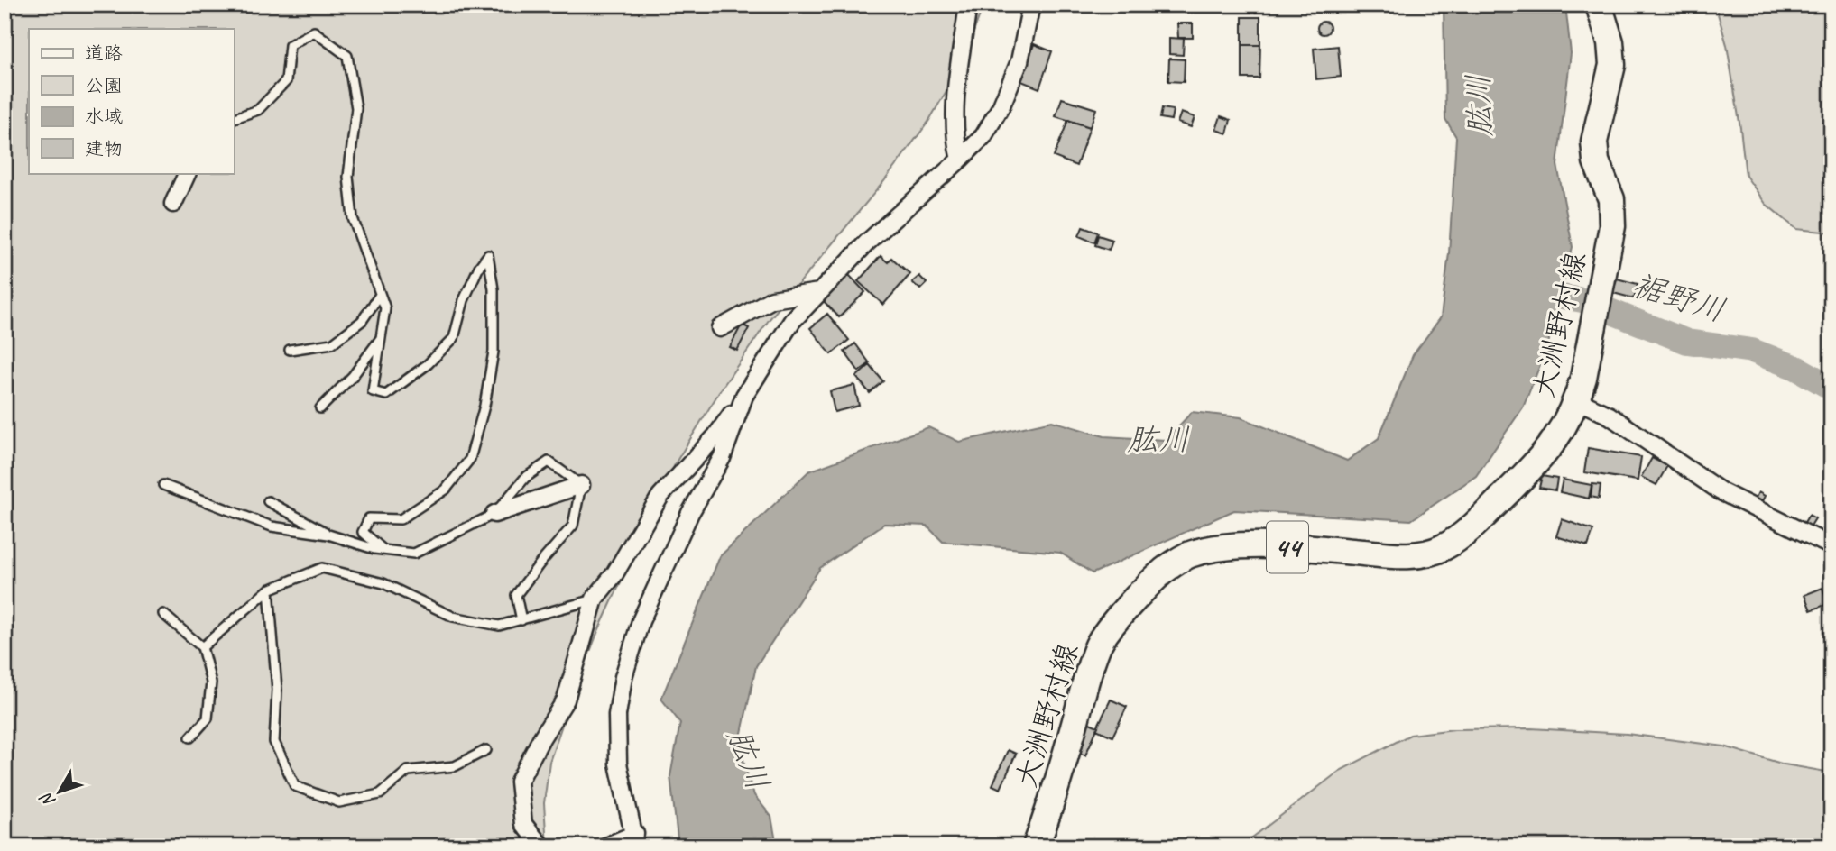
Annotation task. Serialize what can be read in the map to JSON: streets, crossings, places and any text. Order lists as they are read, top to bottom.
{
  "streets": {
    "main road": ["大洲野村線", "44"]
  },
  "water": ["肱川", "裾野川"],
  "legend": [
    "道路",
    "公園",
    "水域",
    "建物"
  ],
  "north": "bottom left"
}
